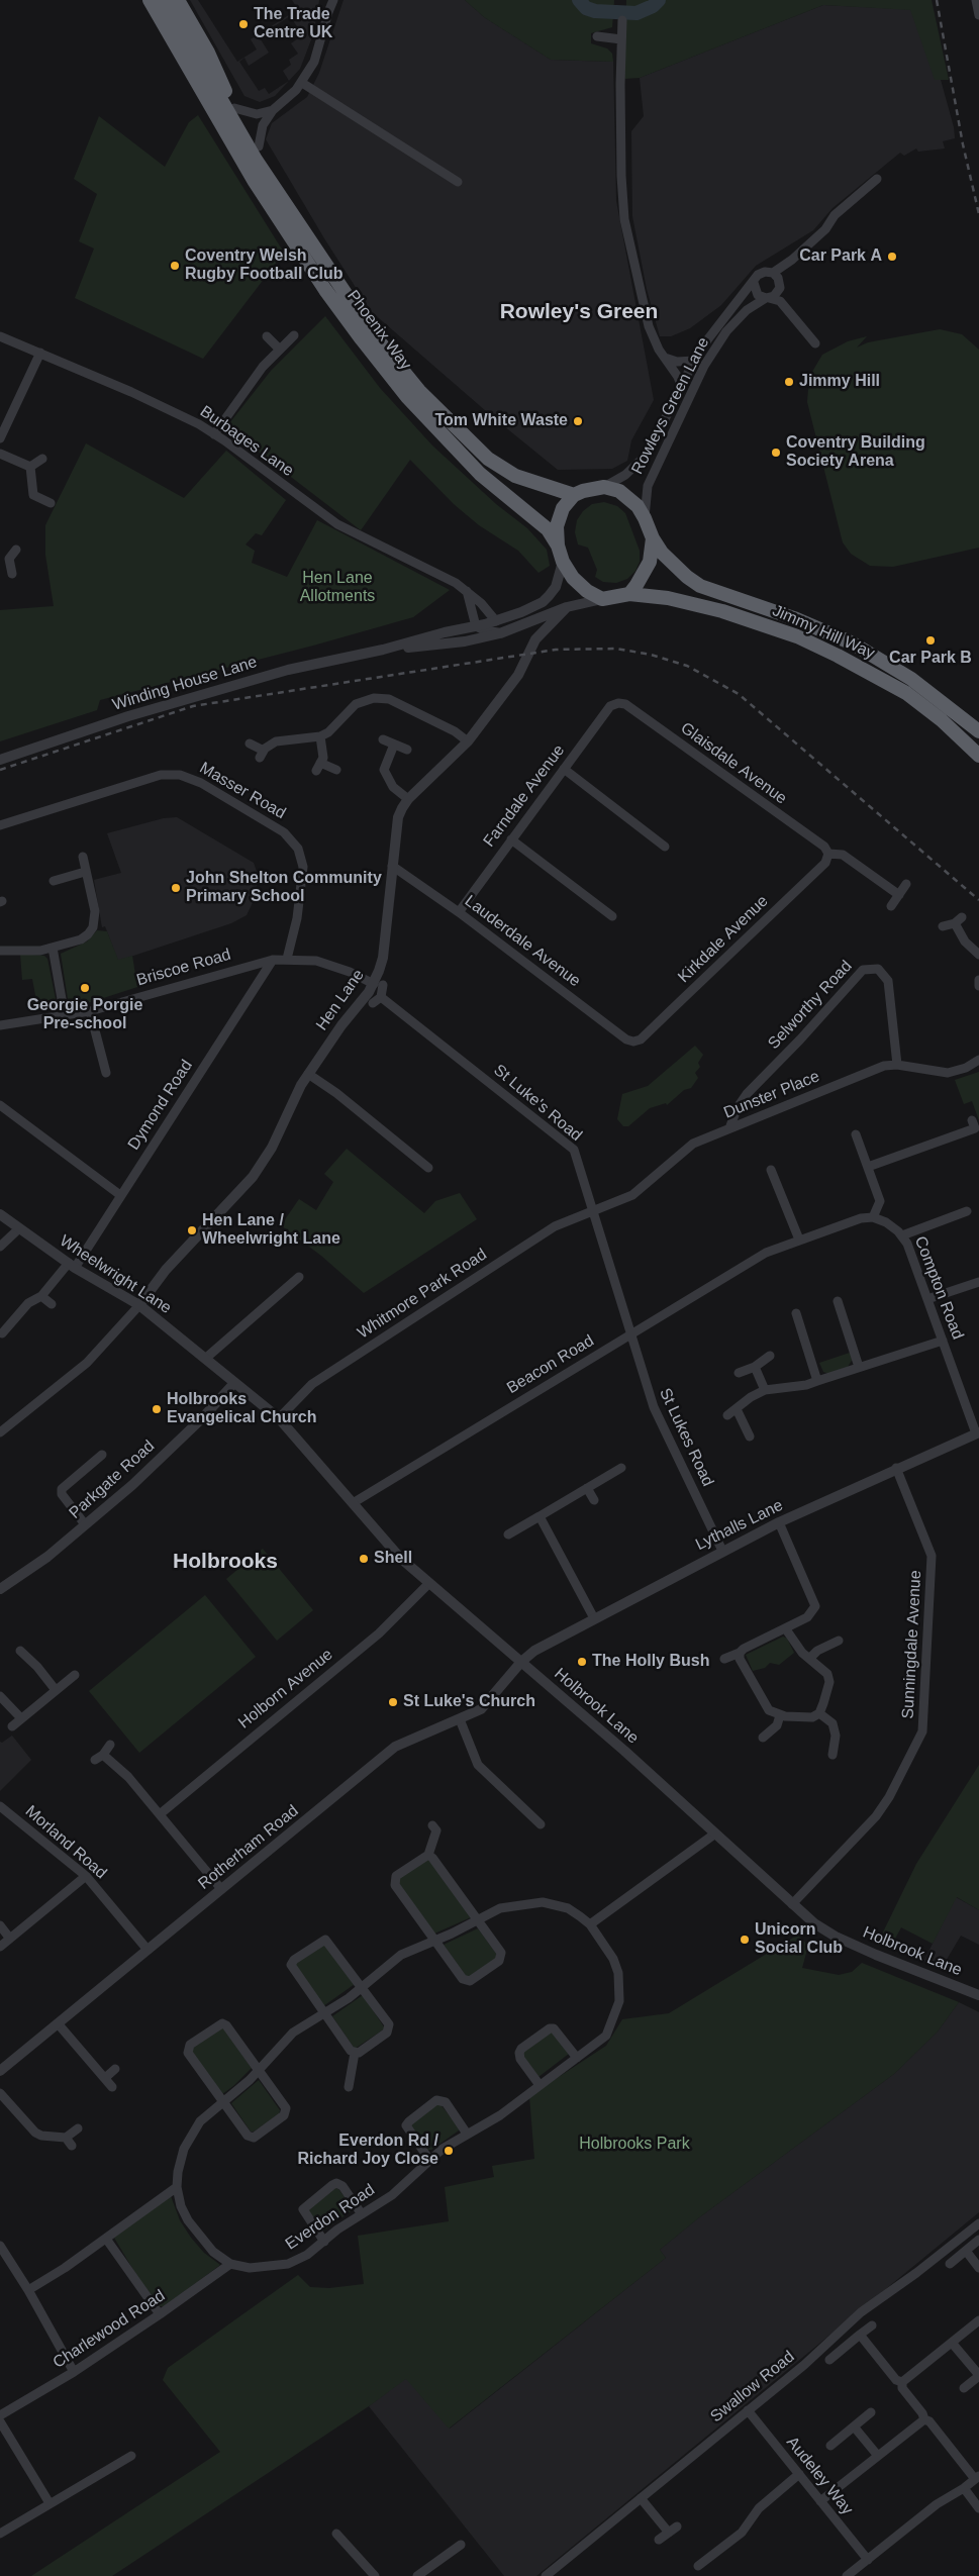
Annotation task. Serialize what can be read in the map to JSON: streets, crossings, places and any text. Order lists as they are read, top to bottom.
{
  "streets": {
    "highway": ["Phoenix Way", "Jimmy Hill Way"],
    "street": [
      "Rowleys Green Lane",
      "Burbages Lane",
      "Winding House Lane",
      "Glaisdale Avenue",
      "Masser Road",
      "Farndale Avenue",
      "Kirkdale Avenue",
      "Lauderdale Avenue",
      "Briscoe Road",
      "Hen Lane",
      "Selworthy Road",
      "Dunster Place",
      "St Luke's Road",
      "Dymond Road",
      "Wheelwright Lane",
      "Compton Road",
      "Whitmore Park Road",
      "Beacon Road",
      "St Lukes Road",
      "Parkgate Road",
      "Lythalls Lane",
      "Sunningdale Avenue",
      "Holborn Avenue",
      "Holbrook Lane",
      "Morland Road",
      "Rotherham Road",
      "Everdon Road",
      "Charlewood Road",
      "Swallow Road",
      "Audeley Way"
    ]
  },
  "crossings": [
    ["Phoenix Way", "Rowleys Green Lane"],
    ["Phoenix Way", "Jimmy Hill Way"],
    ["Phoenix Way", "Winding House Lane"],
    ["Rowleys Green Lane", "Jimmy Hill Way"],
    ["Rowleys Green Lane", "Winding House Lane"],
    ["Burbages Lane", "Winding House Lane"],
    ["Jimmy Hill Way", "Winding House Lane"],
    ["Winding House Lane", "Hen Lane"],
    ["Glaisdale Avenue", "Farndale Avenue"],
    ["Glaisdale Avenue", "Kirkdale Avenue"],
    ["Masser Road", "Briscoe Road"],
    ["Farndale Avenue", "Lauderdale Avenue"],
    ["Kirkdale Avenue", "Lauderdale Avenue"],
    ["Lauderdale Avenue", "Hen Lane"],
    ["Briscoe Road", "Hen Lane"],
    ["Briscoe Road", "Dymond Road"],
    ["Hen Lane", "Wheelwright Lane"],
    ["Selworthy Road", "Dunster Place"],
    ["Dunster Place", "St Luke's Road"],
    ["Dunster Place", "Whitmore Park Road"],
    ["St Luke's Road", "Whitmore Park Road"],
    ["St Luke's Road", "Beacon Road"],
    ["St Luke's Road", "St Lukes Road"],
    ["Dymond Road", "Wheelwright Lane"],
    ["Wheelwright Lane", "Parkgate Road"],
    ["Wheelwright Lane", "Holbrook Lane"],
    ["Compton Road", "Lythalls Lane"],
    ["Whitmore Park Road", "Holbrook Lane"],
    ["Beacon Road", "St Lukes Road"],
    ["Beacon Road", "Holbrook Lane"],
    ["St Lukes Road", "Lythalls Lane"],
    ["Parkgate Road", "Holbrook Lane"],
    ["Lythalls Lane", "Sunningdale Avenue"],
    ["Lythalls Lane", "Holbrook Lane"],
    ["Lythalls Lane", "Rotherham Road"],
    ["Sunningdale Avenue", "Holbrook Lane"],
    ["Holborn Avenue", "Holbrook Lane"],
    ["Holbrook Lane", "Rotherham Road"],
    ["Morland Road", "Rotherham Road"],
    ["Everdon Road", "Charlewood Road"],
    ["Swallow Road", "Audeley Way"]
  ],
  "districts": ["Rowley's Green", "Holbrooks"],
  "parks": ["Hen Lane Allotments", "Holbrooks Park"],
  "places": [
    "The Trade Centre UK",
    "Car Park A",
    "Coventry Welsh Rugby Football Club",
    "Jimmy Hill",
    "Tom White Waste",
    "Coventry Building Society Arena",
    "Car Park B",
    "John Shelton Community Primary School",
    "Georgie Porgie Pre-school",
    "Hen Lane / Wheelwright Lane",
    "Holbrooks Evangelical Church",
    "Shell",
    "The Holly Bush",
    "St Luke's Church",
    "Unicorn Social Club",
    "Everdon Rd / Richard Joy Close"
  ]
}
